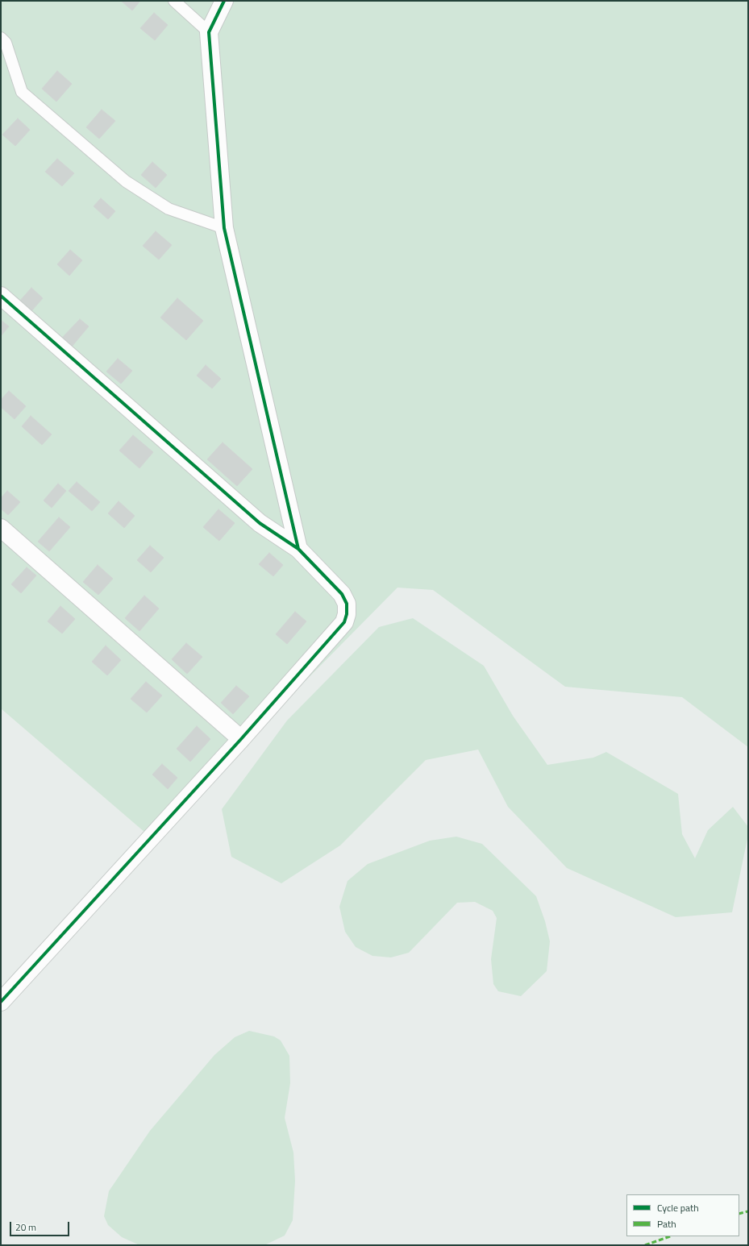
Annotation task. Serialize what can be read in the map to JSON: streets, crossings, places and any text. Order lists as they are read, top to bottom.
{
  "legend": ["Cycle path", "Path"],
  "scale_bar": "20 m"
}
